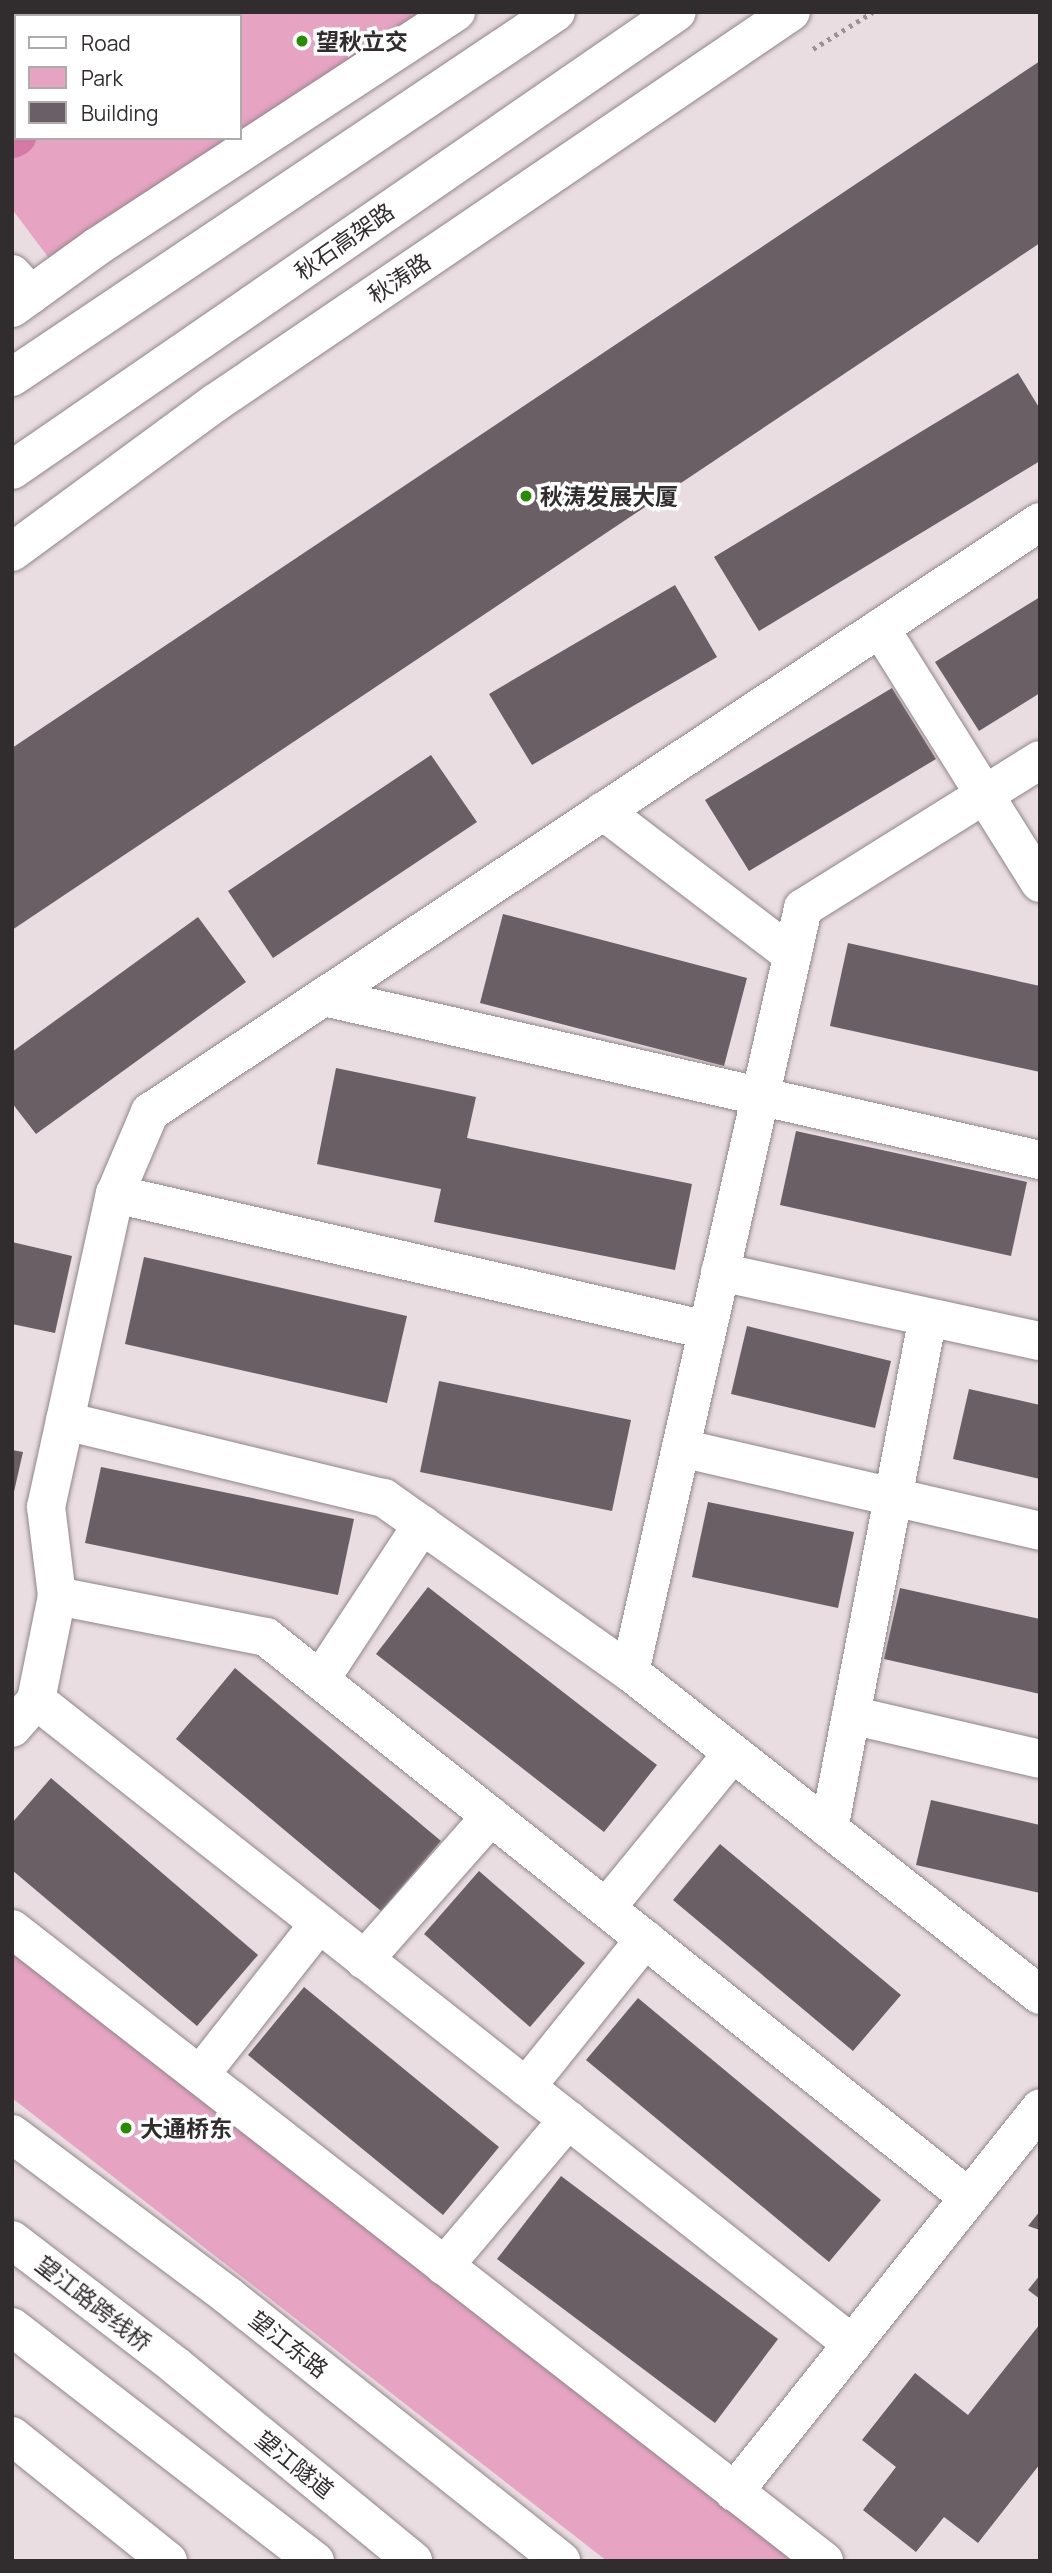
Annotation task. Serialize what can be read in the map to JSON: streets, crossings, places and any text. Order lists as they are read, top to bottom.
{
  "streets": {
    "main road": [
      "秋石高架路",
      "秋涛路",
      "望江路跨线桥",
      "望江东路",
      "望江隧道"
    ]
  },
  "crossings": [
    ["望江路跨线桥", "望江隧道"]
  ],
  "places": ["望秋立交", "秋涛发展大厦", "大通桥东"],
  "legend": ["Road", "Park", "Building"]
}
